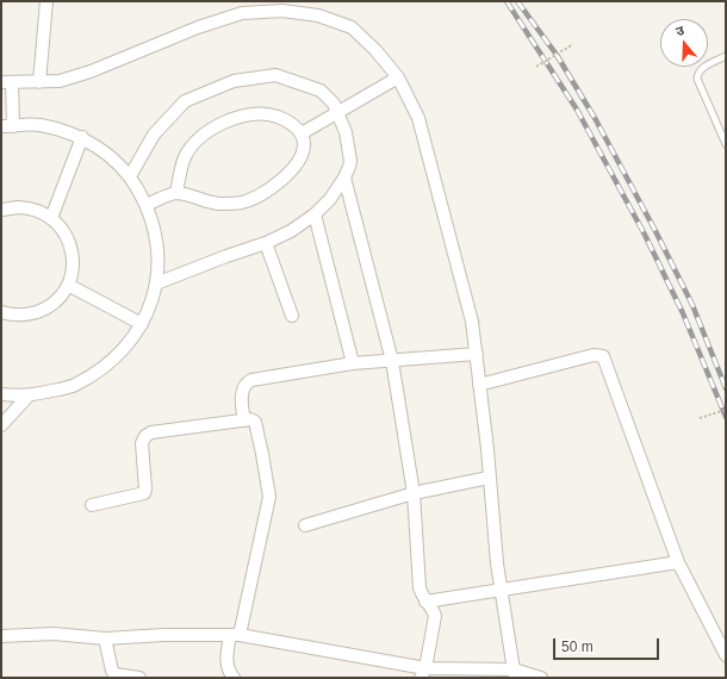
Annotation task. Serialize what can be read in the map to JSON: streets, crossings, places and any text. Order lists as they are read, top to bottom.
{
  "scale_bar": "50 m",
  "north": "top"
}
